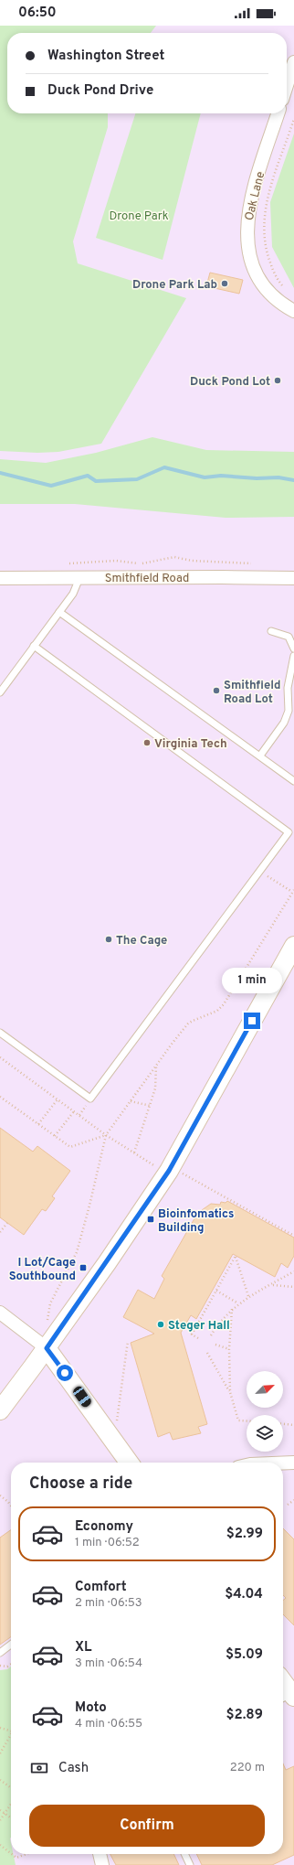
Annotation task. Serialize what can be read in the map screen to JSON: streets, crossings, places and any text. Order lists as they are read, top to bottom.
{
  "streets": {
    "street": ["Oak Lane", "Smithfield Road"]
  },
  "parks": ["Drone Park"],
  "places": {
    "other": [
      "Drone Park Lab",
      "Duck Pond Lot",
      "Smithfield Road Lot",
      "Virginia Tech",
      "The Cage",
      "Steger Hall"
    ],
    "transit": ["Bioinfomatics Building", "I Lot/Cage Southbound"]
  },
  "north": "top right",
  "page": {
    "status": "06:50",
    "banner": ["Washington Street", "Duck Pond Drive"],
    "bubble": "1 min",
    "heading": "Choose a ride",
    "list": [
      {
        "name": "Economy",
        "note": "1 min · 06:52",
        "value": "$2.99"
      },
      {
        "name": "Comfort",
        "note": "2 min · 06:53",
        "value": "$4.04"
      },
      {
        "name": "XL",
        "note": "3 min · 06:54",
        "value": "$5.09"
      },
      {
        "name": "Moto",
        "note": "4 min · 06:55",
        "value": "$2.89"
      }
    ],
    "pay": ["Cash", "220 m"],
    "buttons": "Confirm"
  }
}
